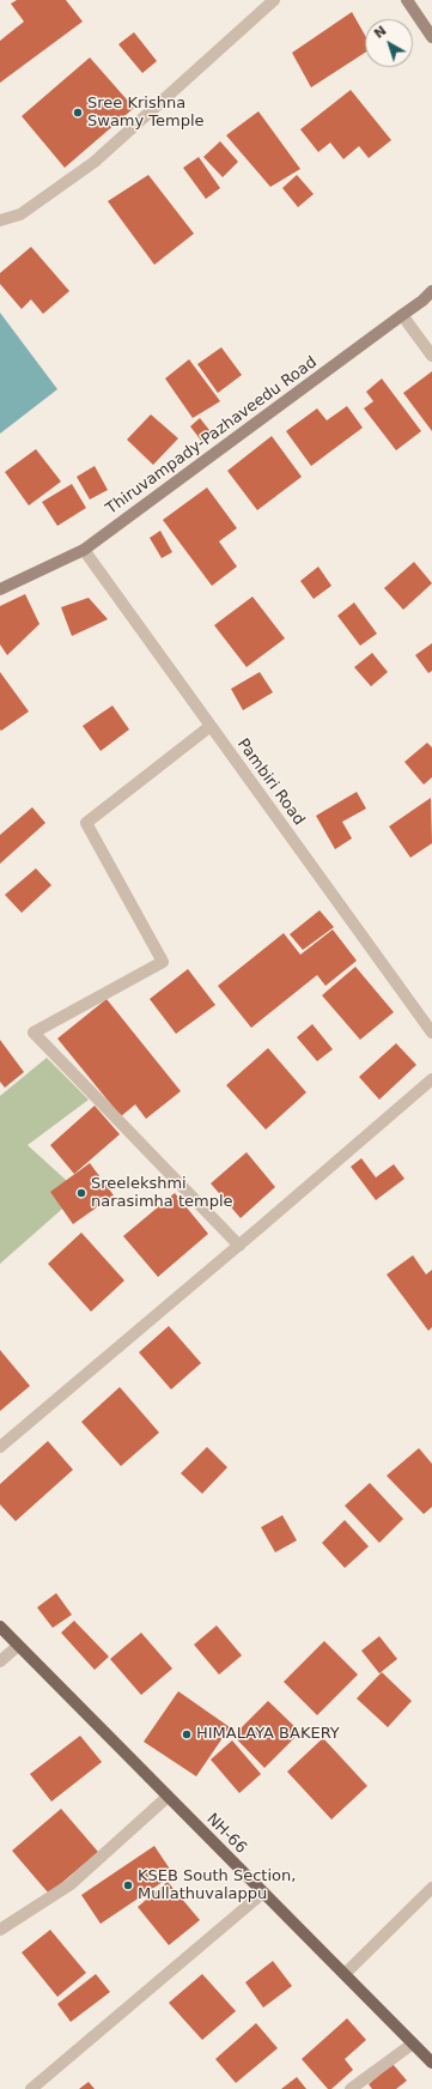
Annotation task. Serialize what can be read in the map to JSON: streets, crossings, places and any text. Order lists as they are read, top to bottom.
{
  "streets": {
    "main road": ["Thiruvampady-Pazhaveedu Road", "NH-66"],
    "street": ["Pambiri Road"]
  },
  "crossings": [
    ["Thiruvampady-Pazhaveedu Road", "Pambiri Road"]
  ],
  "places": [
    "Sree Krishna Swamy Temple",
    "Sreelekshmi narasimha temple",
    "HIMALAYA BAKERY",
    "KSEB South Section, Mullathuvalappu"
  ],
  "north": "top left"
}
